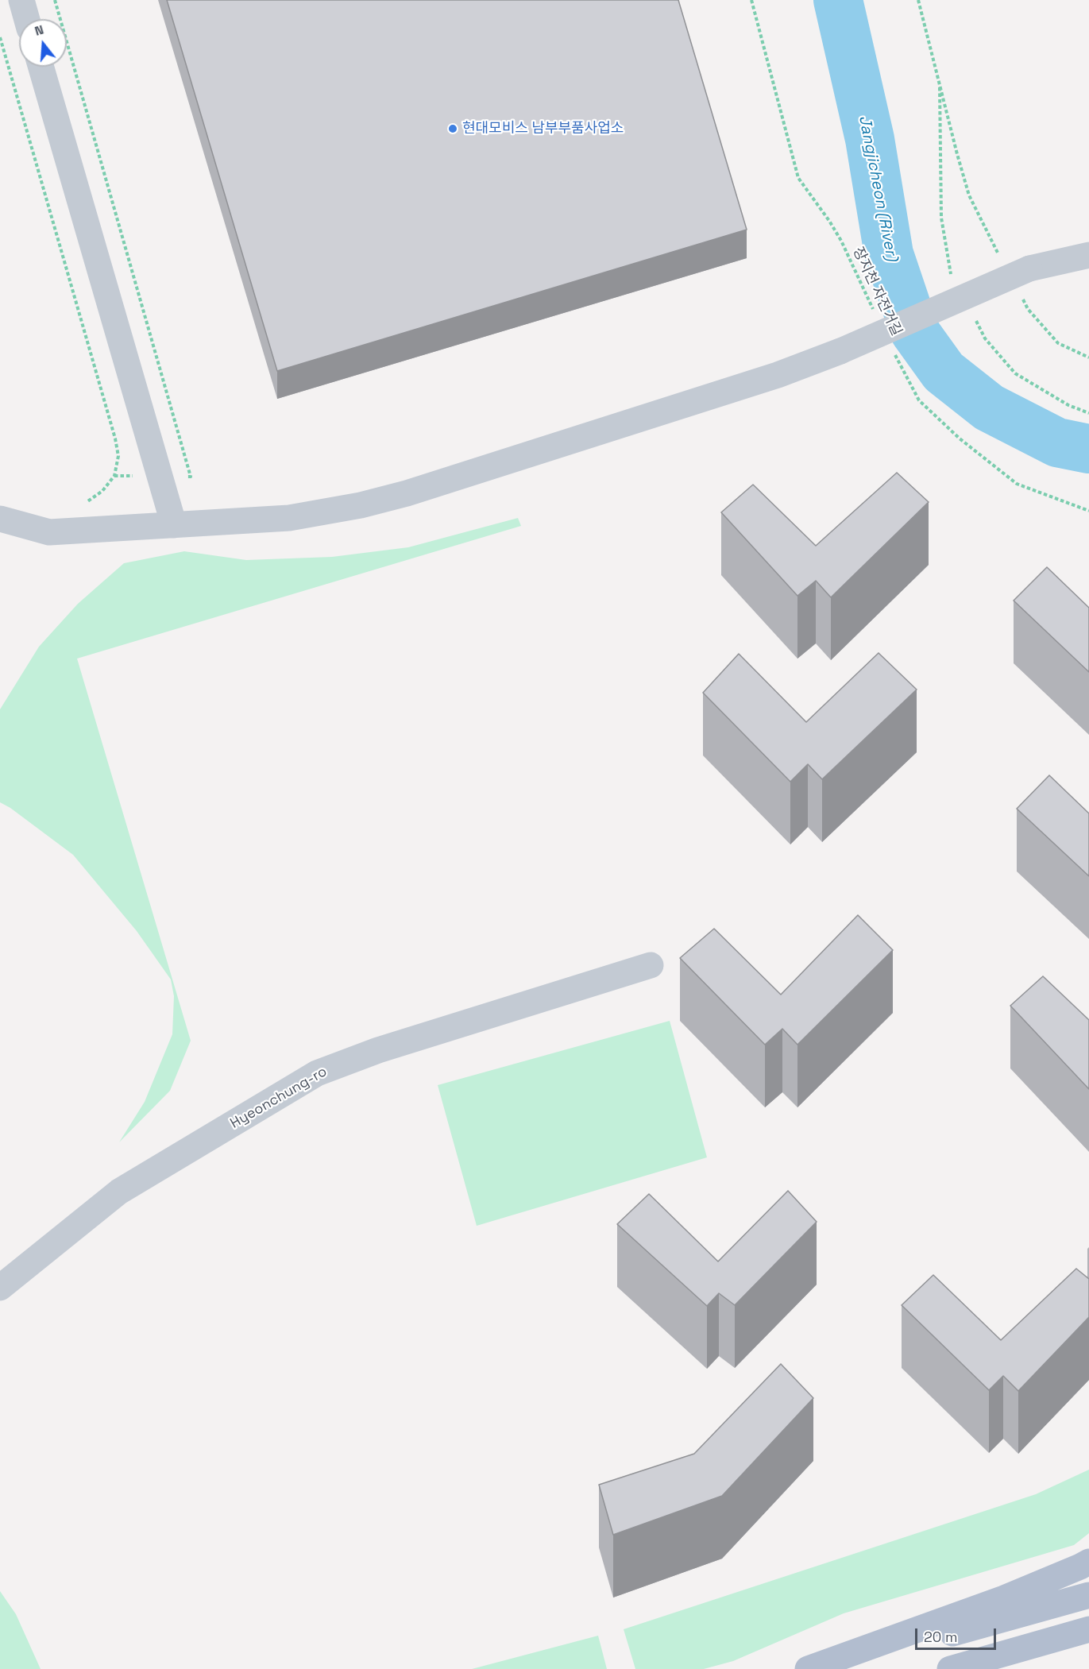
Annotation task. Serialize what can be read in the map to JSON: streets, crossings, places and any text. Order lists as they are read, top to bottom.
{
  "streets": {
    "street": ["Hyeonchung-ro"],
    "path": ["장지천 자전거길"]
  },
  "water": ["Jangjicheon (River)"],
  "places": ["현대모비스 남부부품사업소"],
  "scale_bar": "20 m",
  "north": "top"
}
